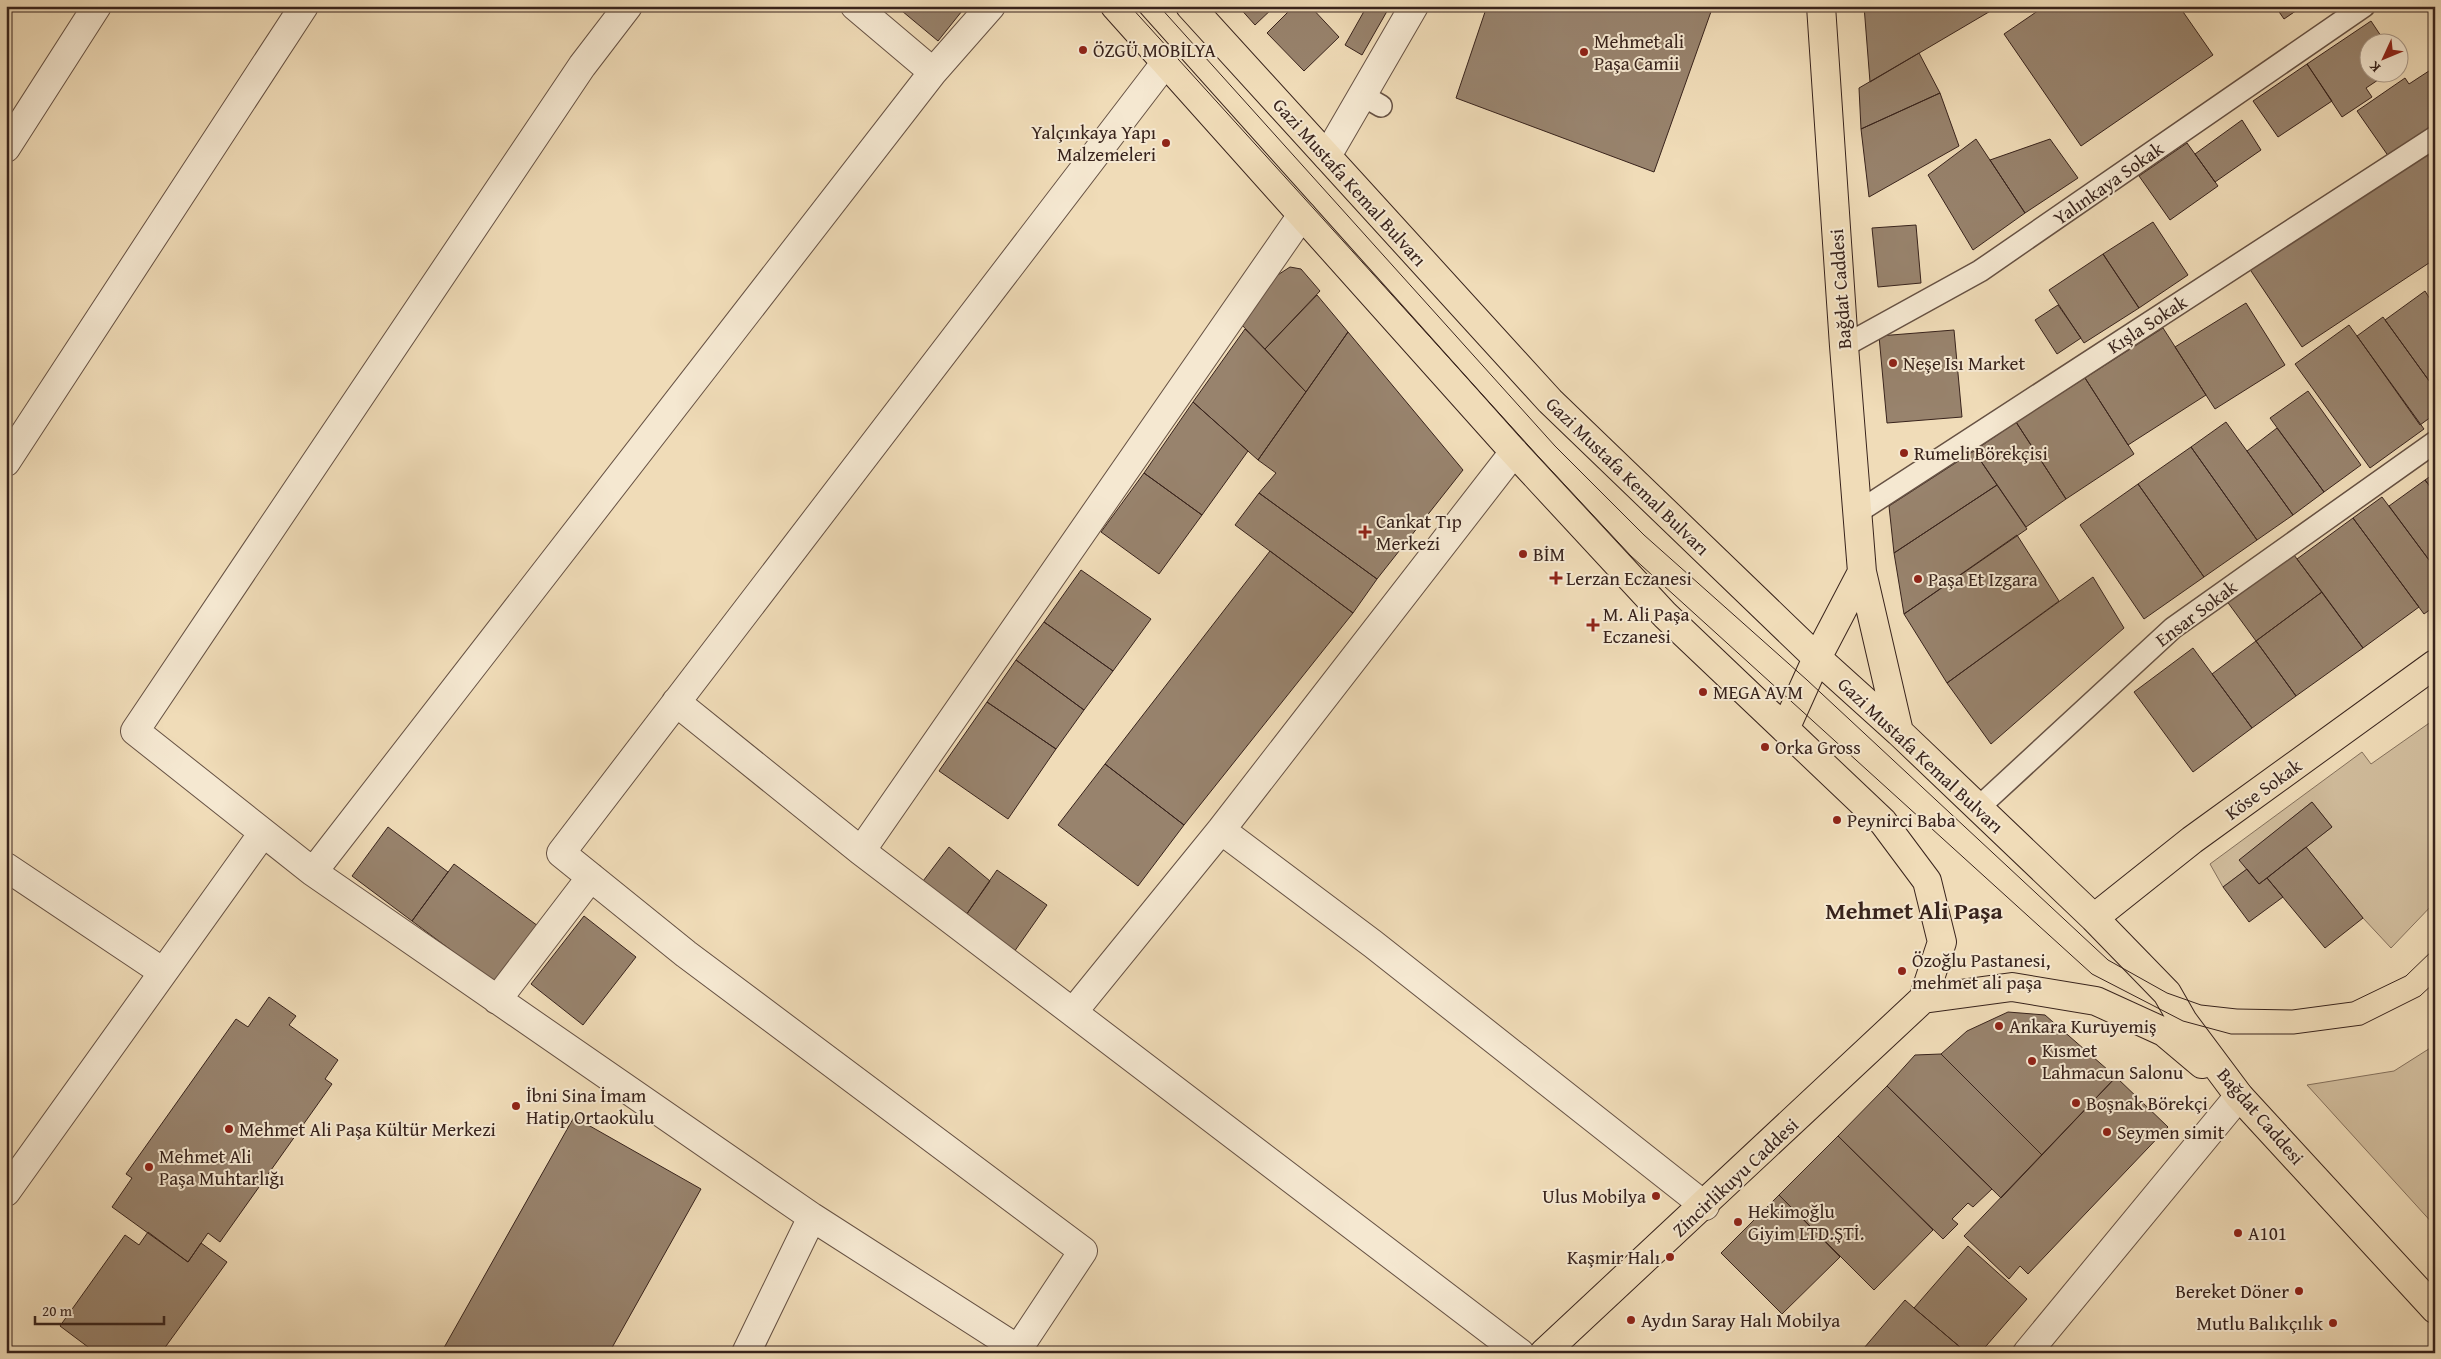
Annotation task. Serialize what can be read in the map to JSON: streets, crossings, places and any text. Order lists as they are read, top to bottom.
{
  "streets": {
    "main road": [
      "Gazi Mustafa Kemal Bulvarı",
      "Bağdat Caddesi",
      "Köse Sokak",
      "Zincirlikuyu Caddesi"
    ],
    "lane": ["Yalınkaya Sokak", "Kışla Sokak", "Ensar Sokak"]
  },
  "crossings": [
    ["Gazi Mustafa Kemal Bulvarı", "Bağdat Caddesi"],
    ["Gazi Mustafa Kemal Bulvarı", "Ensar Sokak"],
    ["Gazi Mustafa Kemal Bulvarı", "Köse Sokak"],
    ["Yalınkaya Sokak", "Bağdat Caddesi"],
    ["Bağdat Caddesi", "Kışla Sokak"],
    ["Bağdat Caddesi", "Köse Sokak"]
  ],
  "districts": ["Mehmet Ali Paşa"],
  "places": {
    "other": [
      "ÖZGÜ MOBİLYA",
      "Mehmet ali Paşa Camii",
      "Yalçınkaya Yapı Malzemeleri",
      "Neşe Isı Market",
      "Rumeli Börekçisi",
      "BİM",
      "Paşa Et Izgara",
      "MEGA AVM",
      "Orka Gross",
      "Peynirci Baba",
      "Özoğlu Pastanesi, mehmet ali paşa",
      "Ankara Kuruyemiş",
      "Kısmet Lahmacun Salonu",
      "Boşnak Börekçi",
      "İbni Sina İmam Hatip Ortaokulu",
      "Mehmet Ali Paşa Kültür Merkezi",
      "Seymen simit",
      "Mehmet Ali Paşa Muhtarlığı",
      "Ulus Mobilya",
      "Hekimoğlu Giyim LTD.ŞTİ.",
      "A101",
      "Kaşmir Halı",
      "Bereket Döner",
      "Aydın Saray Halı Mobilya",
      "Mutlu Balıkçılık"
    ],
    "health": ["Cankat Tıp Merkezi", "Lerzan Eczanesi", "M. Ali Paşa Eczanesi"]
  },
  "scale_bar": "20 m",
  "north": "bottom left"
}
